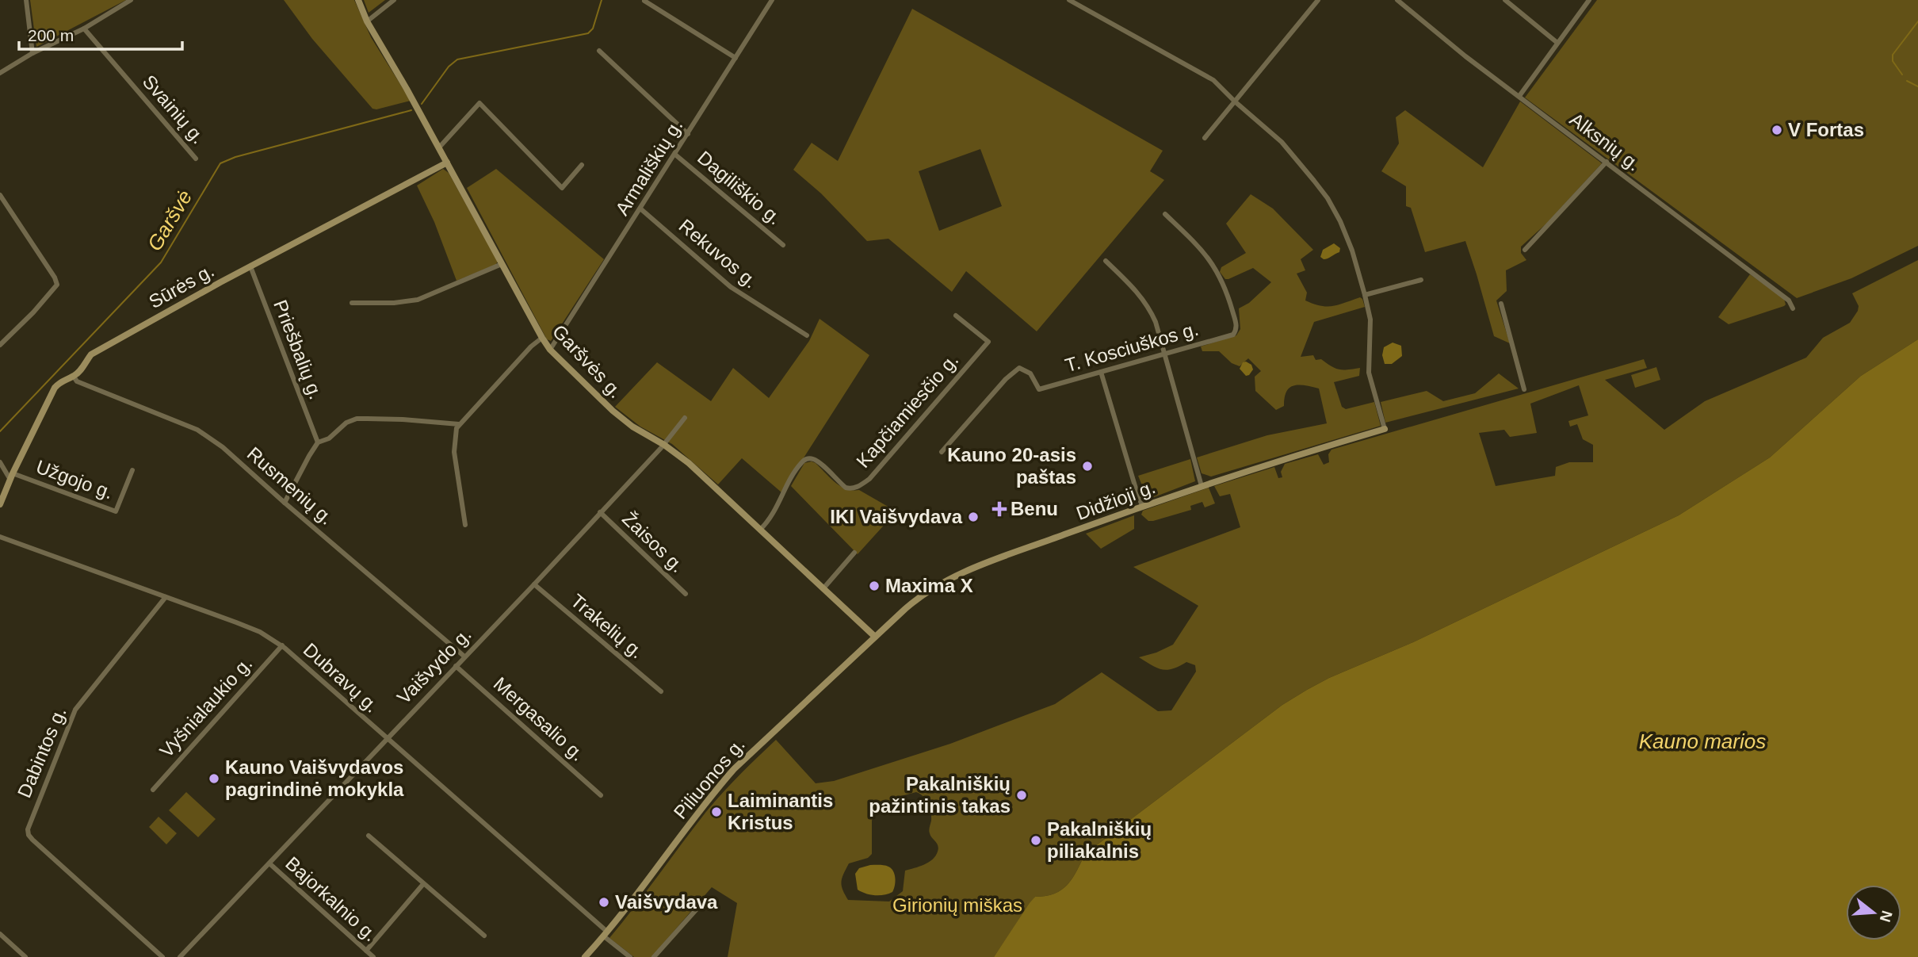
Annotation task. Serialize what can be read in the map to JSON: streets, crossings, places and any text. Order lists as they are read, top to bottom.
{
  "streets": {
    "main road": [
      "Sūrės g.",
      "Garšvės g.",
      "Didžioji g.",
      "Piliuonos g."
    ],
    "street": [
      "Svainių g.",
      "Alksnių g.",
      "Armališkių g.",
      "Dagiliškio g.",
      "Rekuvos g.",
      "T. Kosciuškos g.",
      "Priešbalių g.",
      "Kapčiamiesčio g.",
      "Užgojo g.",
      "Rusmenių g.",
      "Žaisos g.",
      "Trakelių g.",
      "Vaišvydo g.",
      "Dubravų g.",
      "Vyšnialaukio g.",
      "Mergasalio g.",
      "Dabintos g.",
      "Bajorkalnio g."
    ]
  },
  "crossings": [
    ["Armališkių g.", "Dagiliškio g."],
    ["Armališkių g.", "Rekuvos g."],
    ["Armališkių g.", "Garšvės g."],
    ["Sūrės g.", "Priešbalių g."],
    ["Sūrės g.", "Garšvės g."],
    ["Sūrės g.", "Užgojo g."],
    ["Sūrės g.", "Rusmenių g."],
    ["Garšvės g.", "Kapčiamiesčio g."],
    ["Garšvės g.", "Didžioji g."],
    ["Garšvės g.", "Vaišvydo g."],
    ["Garšvės g.", "Piliuonos g."],
    ["Rusmenių g.", "Vaišvydo g."],
    ["Didžioji g.", "Piliuonos g."],
    ["Žaisos g.", "Vaišvydo g."],
    ["Trakelių g.", "Vaišvydo g."],
    ["Vaišvydo g.", "Dubravų g."],
    ["Vaišvydo g.", "Mergasalio g."],
    ["Vaišvydo g.", "Bajorkalnio g."],
    ["Dubravų g.", "Vyšnialaukio g."],
    ["Dubravų g.", "Dabintos g."],
    ["Dubravų g.", "Piliuonos g."]
  ],
  "water": ["Garšvė", "Kauno marios"],
  "parks": ["Girionių miškas"],
  "places": {
    "other": [
      "V Fortas",
      "Kauno 20-asis paštas",
      "IKI Vaišvydava",
      "Maxima X",
      "Kauno Vaišvydavos pagrindinė mokykla",
      "Pakalniškių pažintinis takas",
      "Laiminantis Kristus",
      "Pakalniškių piliakalnis",
      "Vaišvydava"
    ],
    "health": ["Benu"]
  },
  "scale_bar": "200 m",
  "north": "right"
}
